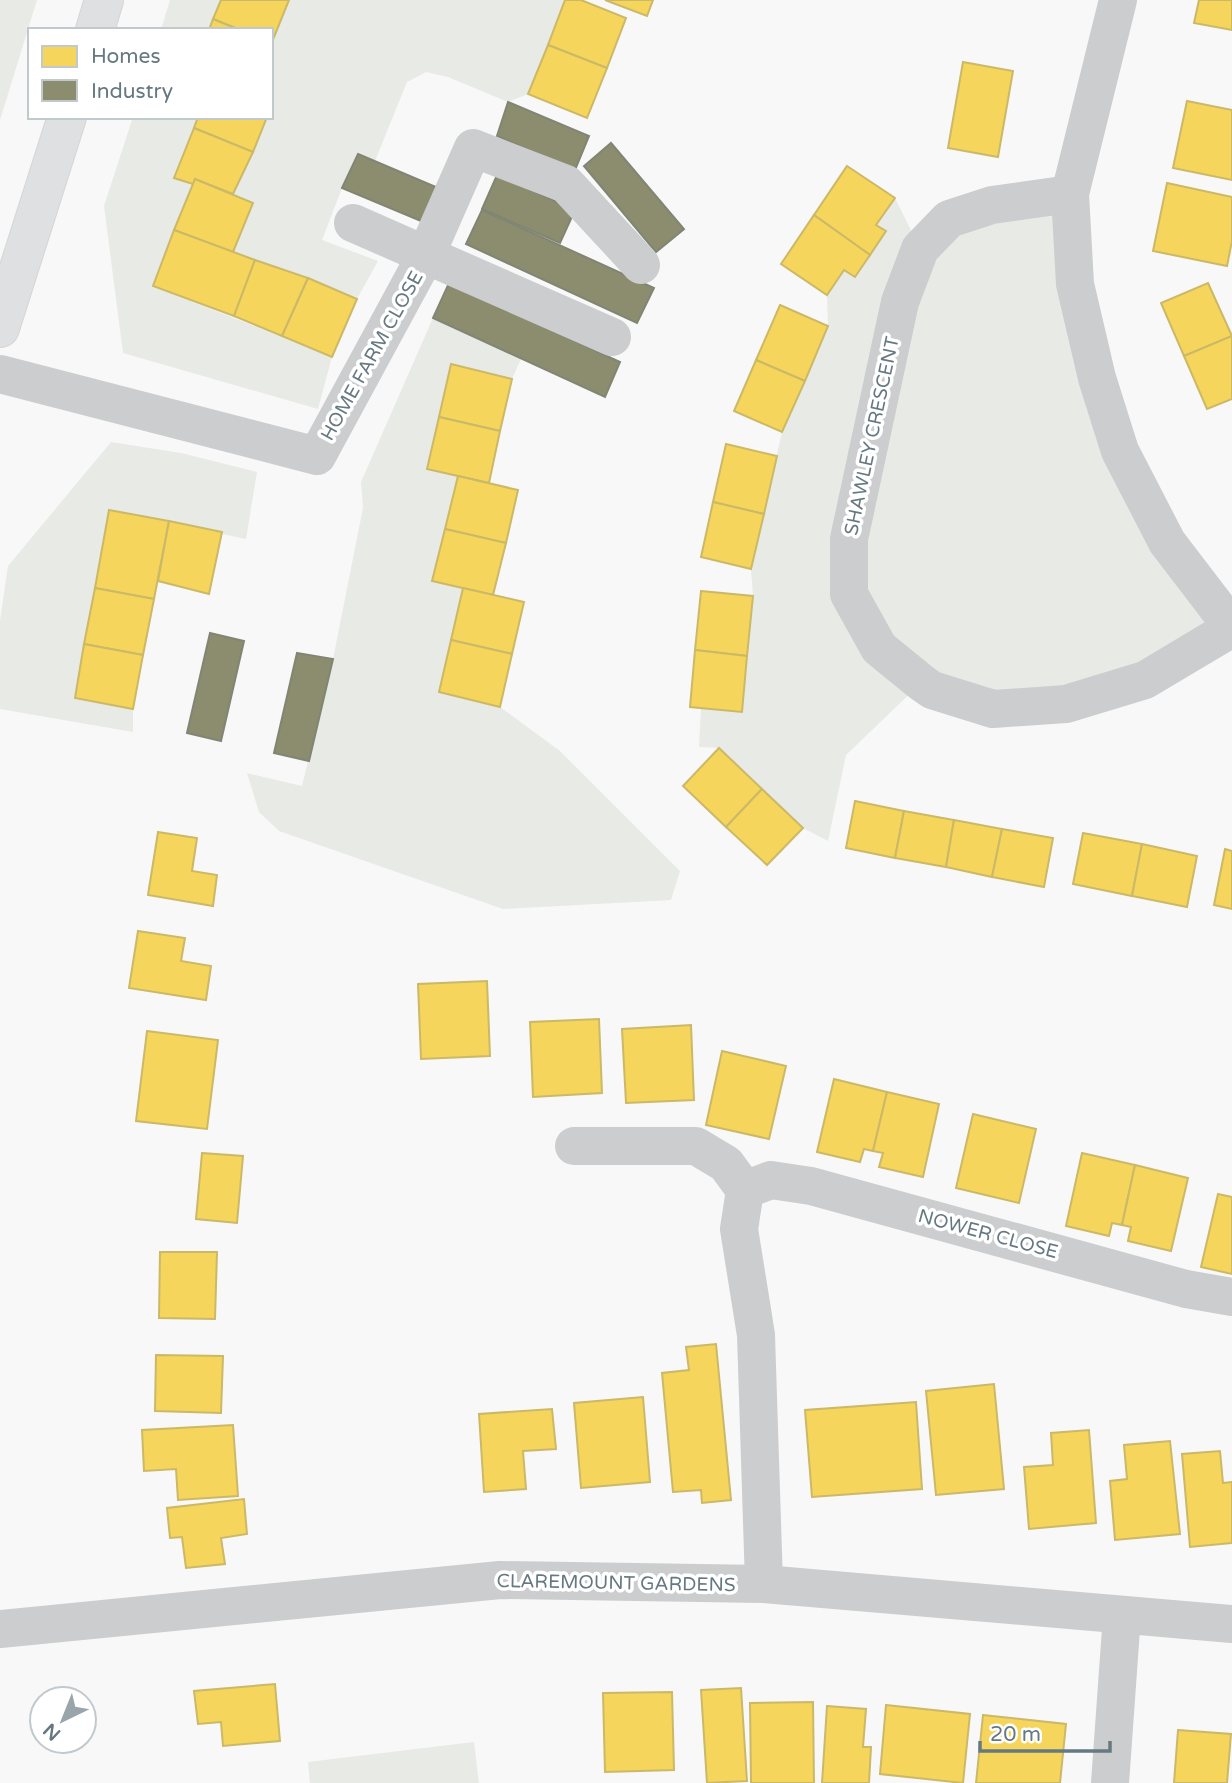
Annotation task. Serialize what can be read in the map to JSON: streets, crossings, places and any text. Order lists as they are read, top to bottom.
{
  "streets": {
    "street": [
      "HOME FARM CLOSE",
      "SHAWLEY CRESCENT",
      "NOWER CLOSE",
      "CLAREMOUNT GARDENS"
    ]
  },
  "legend": ["Homes", "Industry"],
  "scale_bar": "20 m",
  "north": "bottom left"
}
